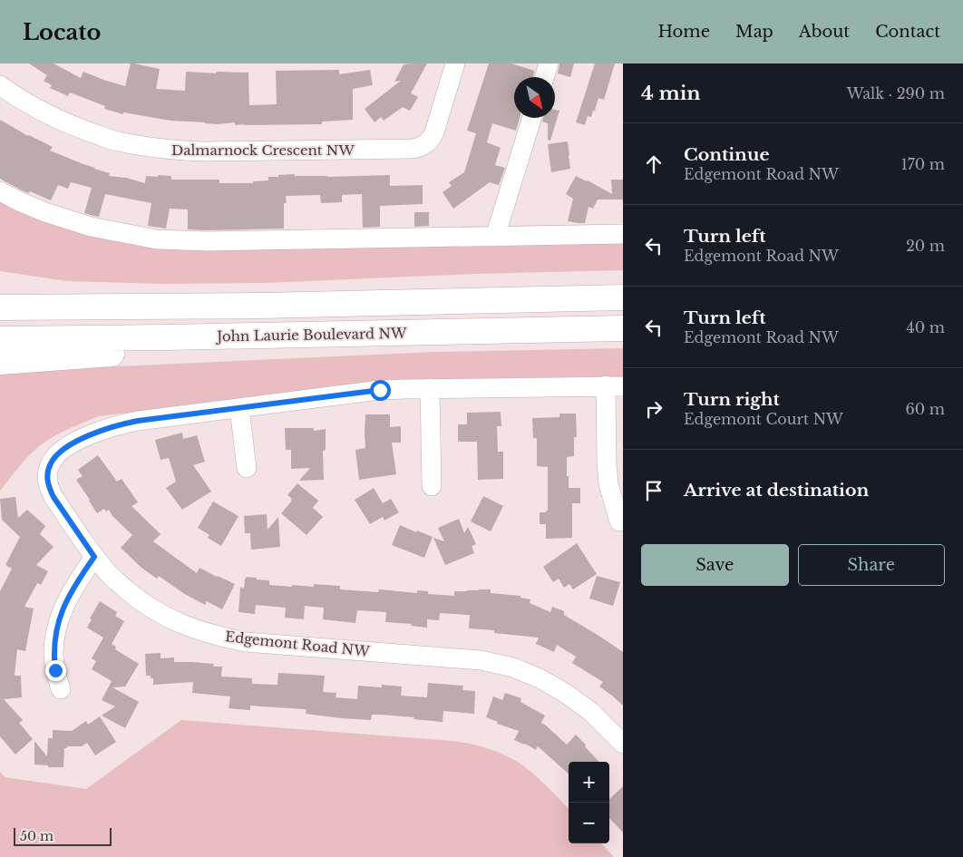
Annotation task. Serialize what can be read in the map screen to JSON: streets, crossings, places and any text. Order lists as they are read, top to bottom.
{
  "streets": {
    "main road": ["John Laurie Boulevard NW"],
    "street": ["Dalmarnock Crescent NW", "Edgemont Road NW"]
  },
  "scale_bar": "50 m",
  "north": "bottom right",
  "page": {
    "header": "Locato",
    "nav": [
      "Home",
      "Map",
      "About",
      "Contact"
    ],
    "heading": ["4 min", "Walk · 290 m"],
    "list": [
      ["Continue", "Edgemont Road NW", "170 m"],
      ["Turn left", "Edgemont Road NW", "20 m"],
      ["Turn left", "Edgemont Road NW", "40 m"],
      ["Turn right", "Edgemont Court NW", "60 m"],
      "Arrive at destination"
    ],
    "buttons": ["Save", "Share"],
    "map_buttons": ["+", "−"],
    "scale": "50 m"
  }
}
